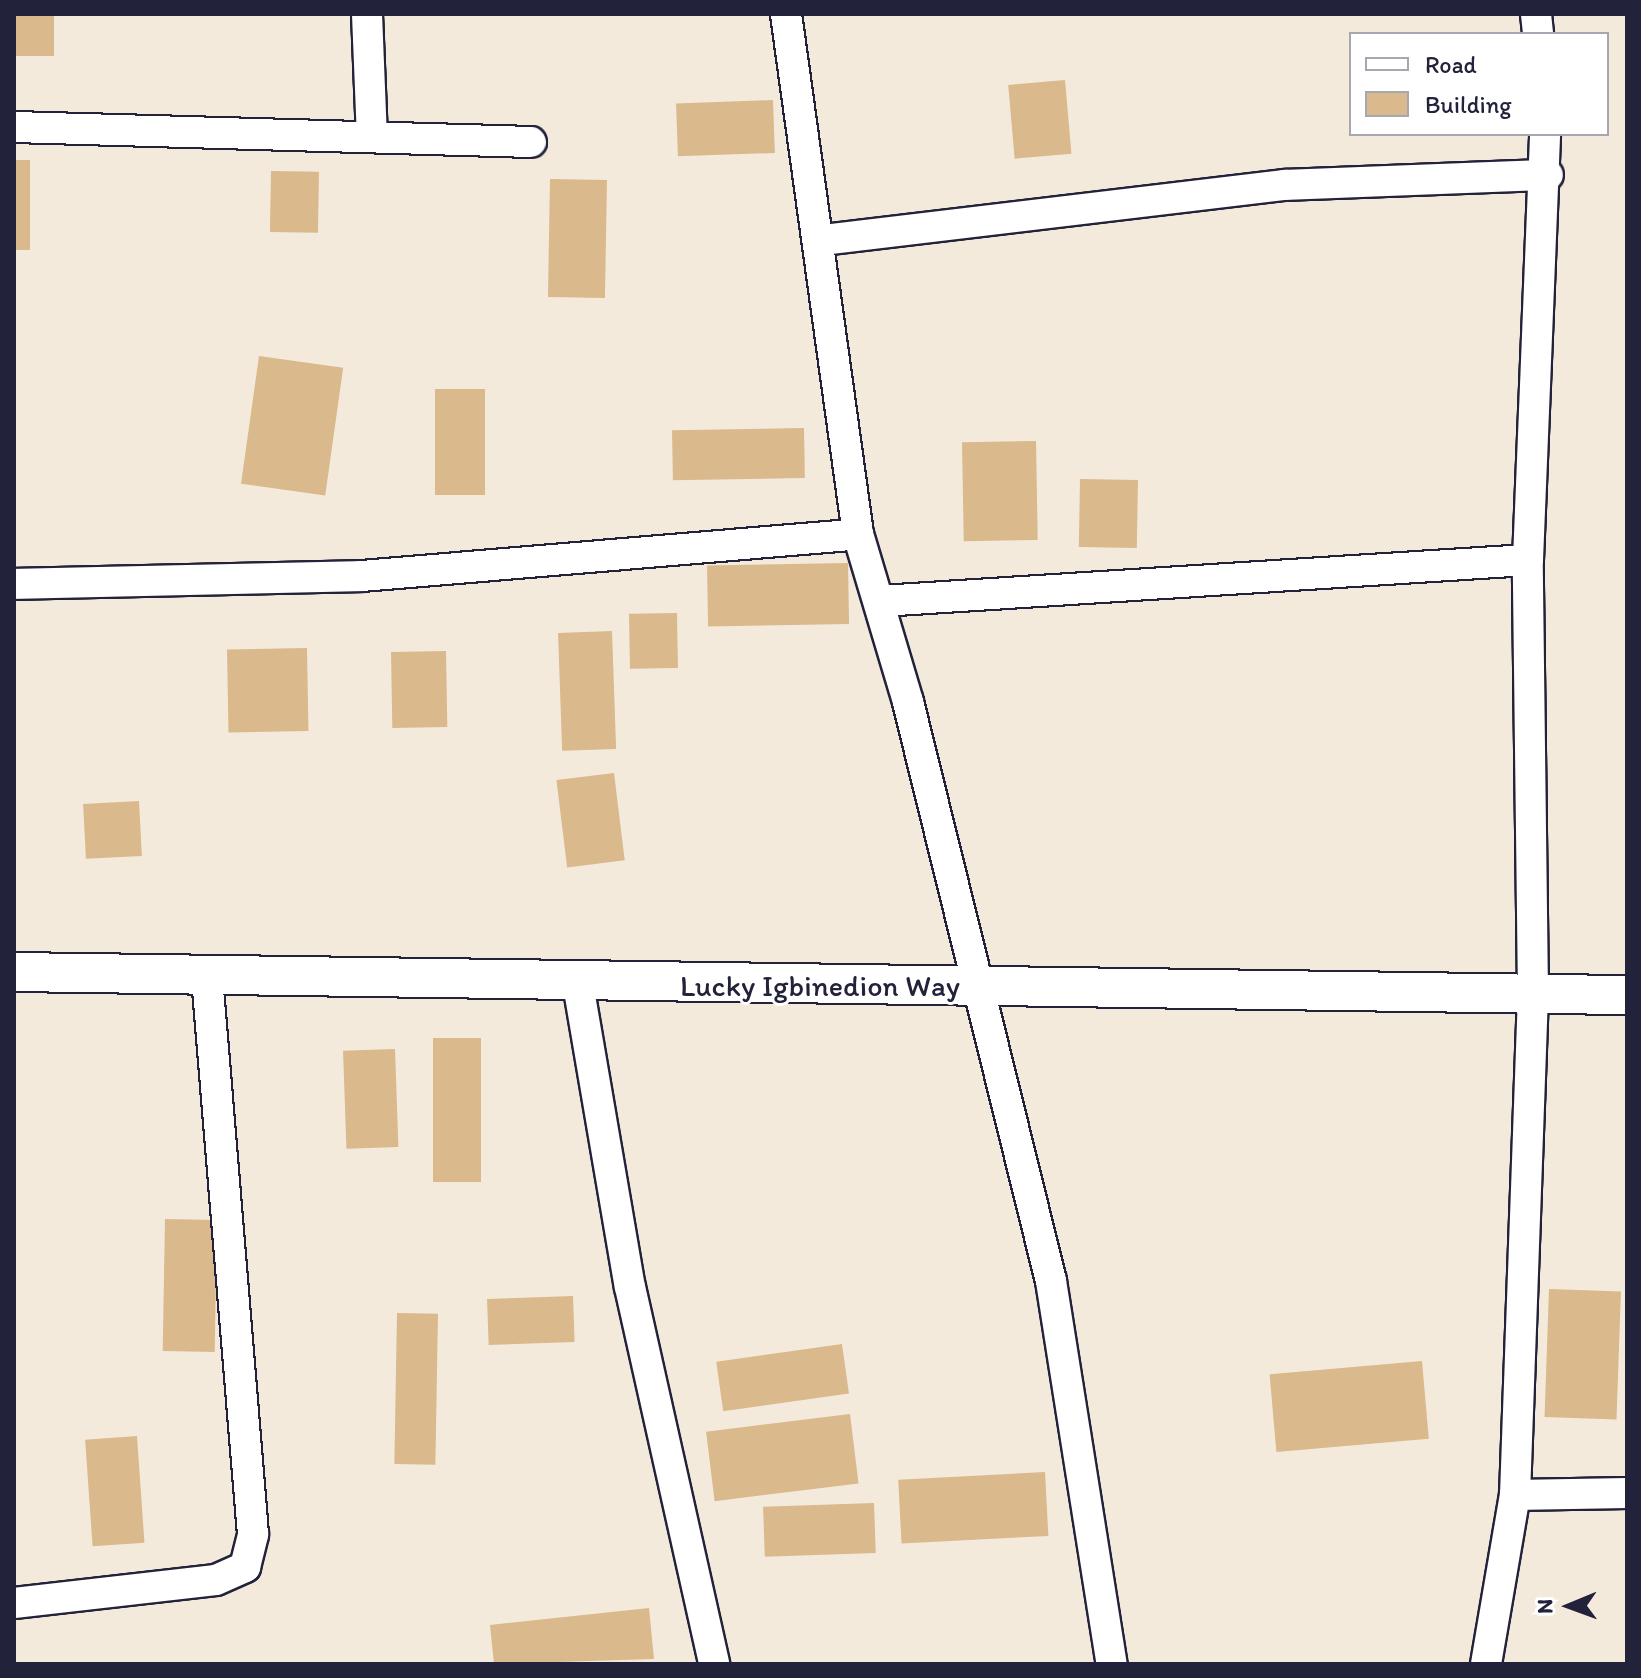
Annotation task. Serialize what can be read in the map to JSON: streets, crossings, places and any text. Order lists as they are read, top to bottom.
{
  "streets": {
    "street": ["Lucky Igbinedion Way"]
  },
  "legend": ["Road", "Building"],
  "north": "left"
}
